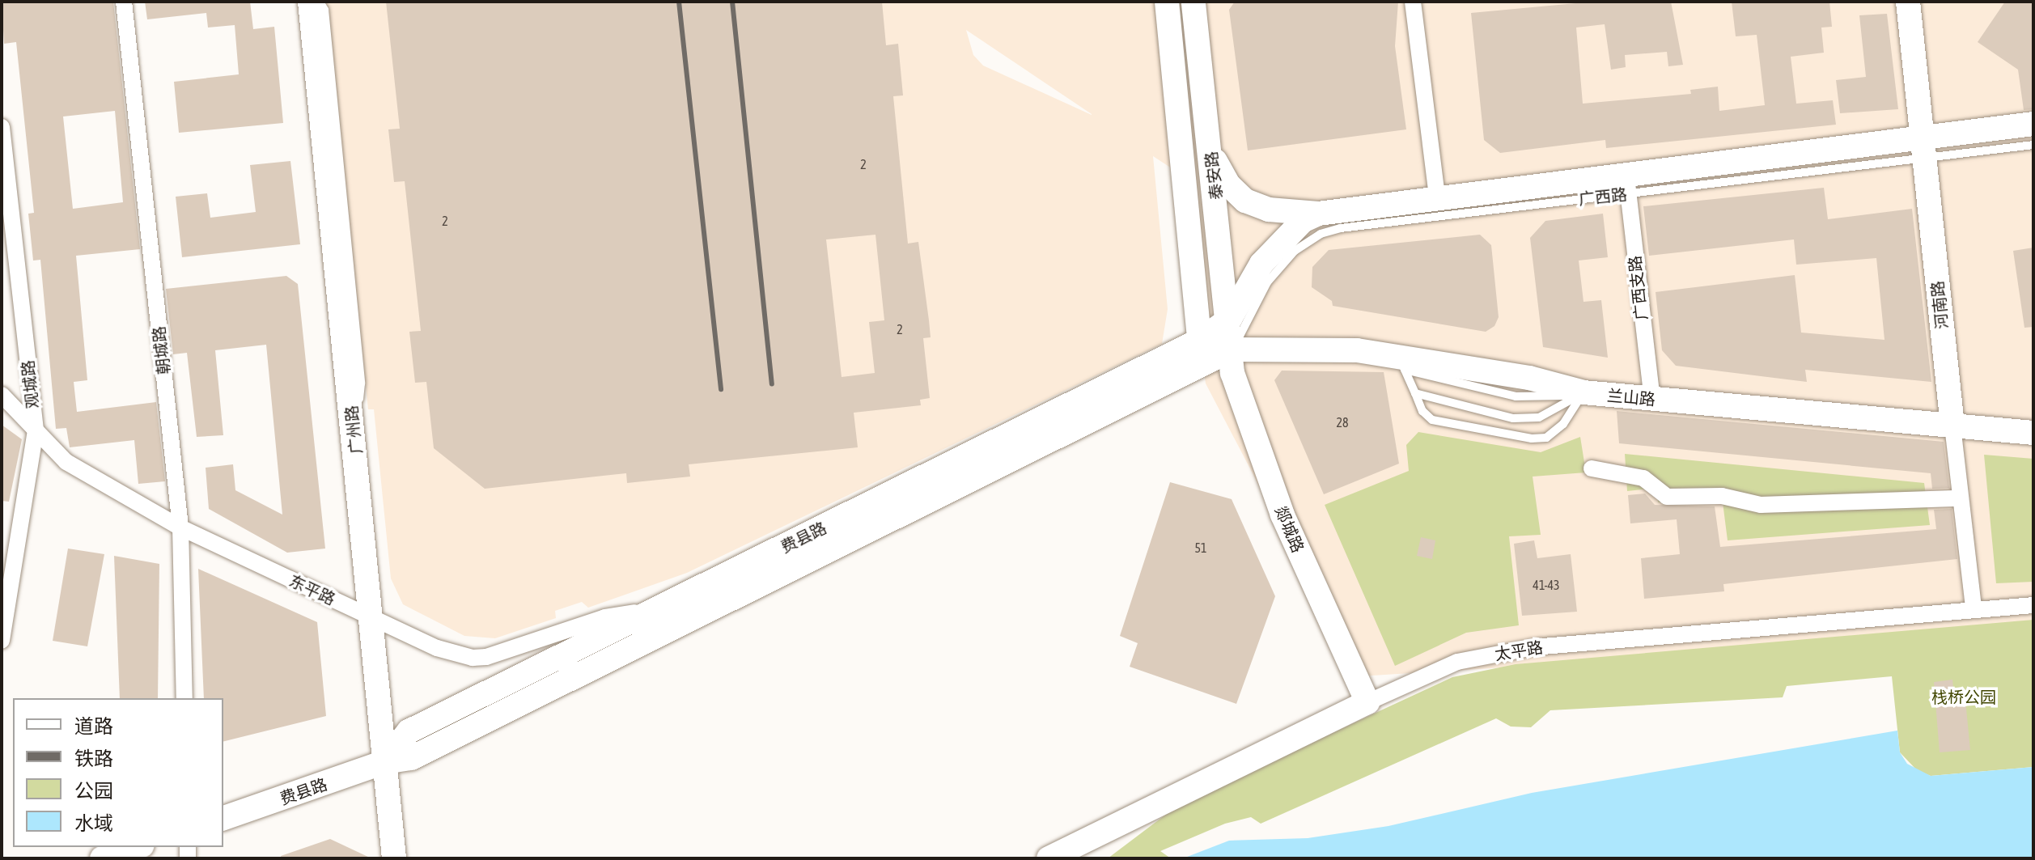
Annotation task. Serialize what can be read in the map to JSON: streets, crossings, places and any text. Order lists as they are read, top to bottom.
{
  "streets": {
    "main road": [
      "泰安路",
      "广西路",
      "河南路",
      "兰山路",
      "广州路",
      "郯城路",
      "费县路",
      "太平路"
    ],
    "street": [
      "广西支路",
      "朝城路",
      "观城路",
      "东平路"
    ]
  },
  "crossings": [
    ["泰安路", "广西路"],
    ["泰安路", "兰山路"],
    ["泰安路", "郯城路"],
    ["泰安路", "费县路"],
    ["广西路", "广西支路"],
    ["广西路", "河南路"],
    ["广西路", "兰山路"],
    ["广西路", "郯城路"],
    ["广西路", "费县路"],
    ["广西支路", "兰山路"],
    ["河南路", "兰山路"],
    ["河南路", "太平路"],
    ["朝城路", "东平路"],
    ["观城路", "东平路"],
    ["兰山路", "郯城路"],
    ["兰山路", "费县路"],
    ["广州路", "费县路"],
    ["广州路", "东平路"],
    ["郯城路", "费县路"],
    ["郯城路", "太平路"],
    ["费县路", "东平路"]
  ],
  "parks": ["栈桥公园"],
  "house_numbers": [
    "2",
    "2",
    "2",
    "28",
    "51",
    "41-43"
  ],
  "legend": [
    "道路",
    "铁路",
    "公园",
    "水域"
  ]
}
